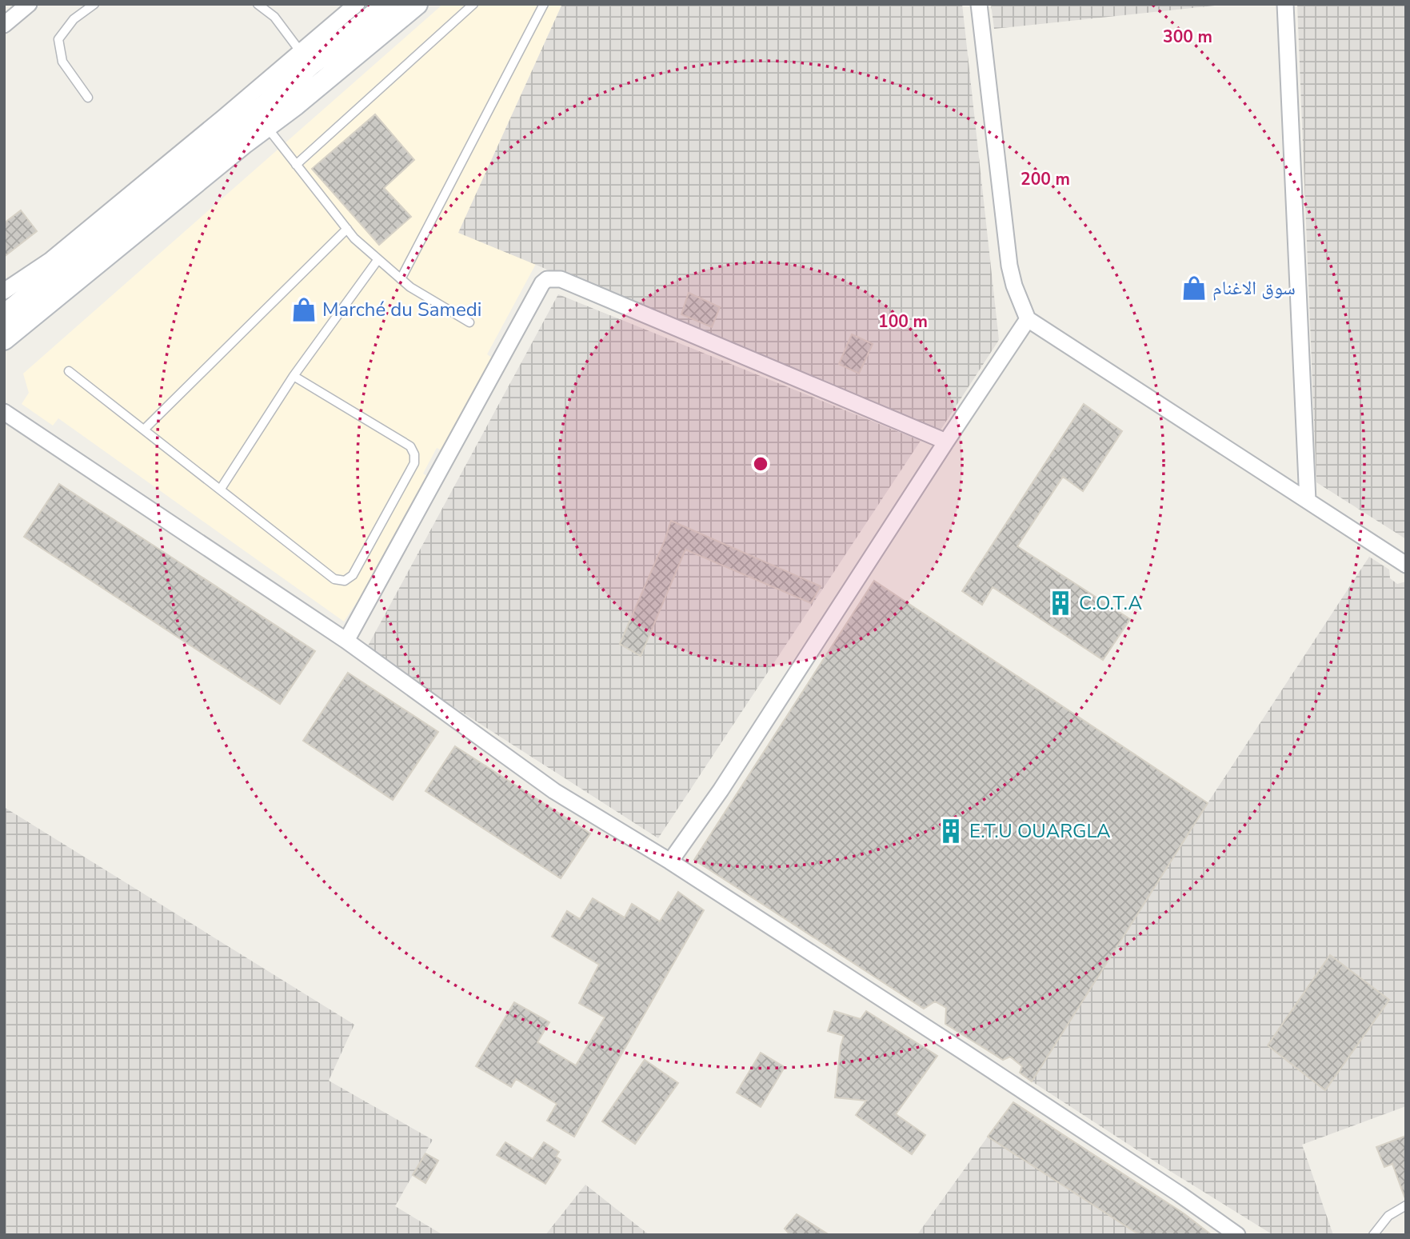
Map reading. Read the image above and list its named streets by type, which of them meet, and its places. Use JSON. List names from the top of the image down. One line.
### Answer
{"places":{"shop":["سوق الاغنام","Marché du Samedi"],"building":["C.O.T.A","E.T.U OUARGLA"]},"rings":["300 m","200 m","100 m"]}
